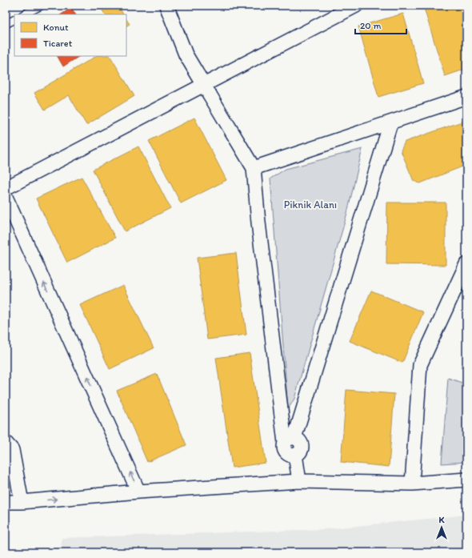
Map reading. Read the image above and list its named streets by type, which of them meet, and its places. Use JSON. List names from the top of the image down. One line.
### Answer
{"parks":["Piknik Alanı"],"legend":["Konut","Ticaret"],"scale_bar":"20 m","north":"top"}
